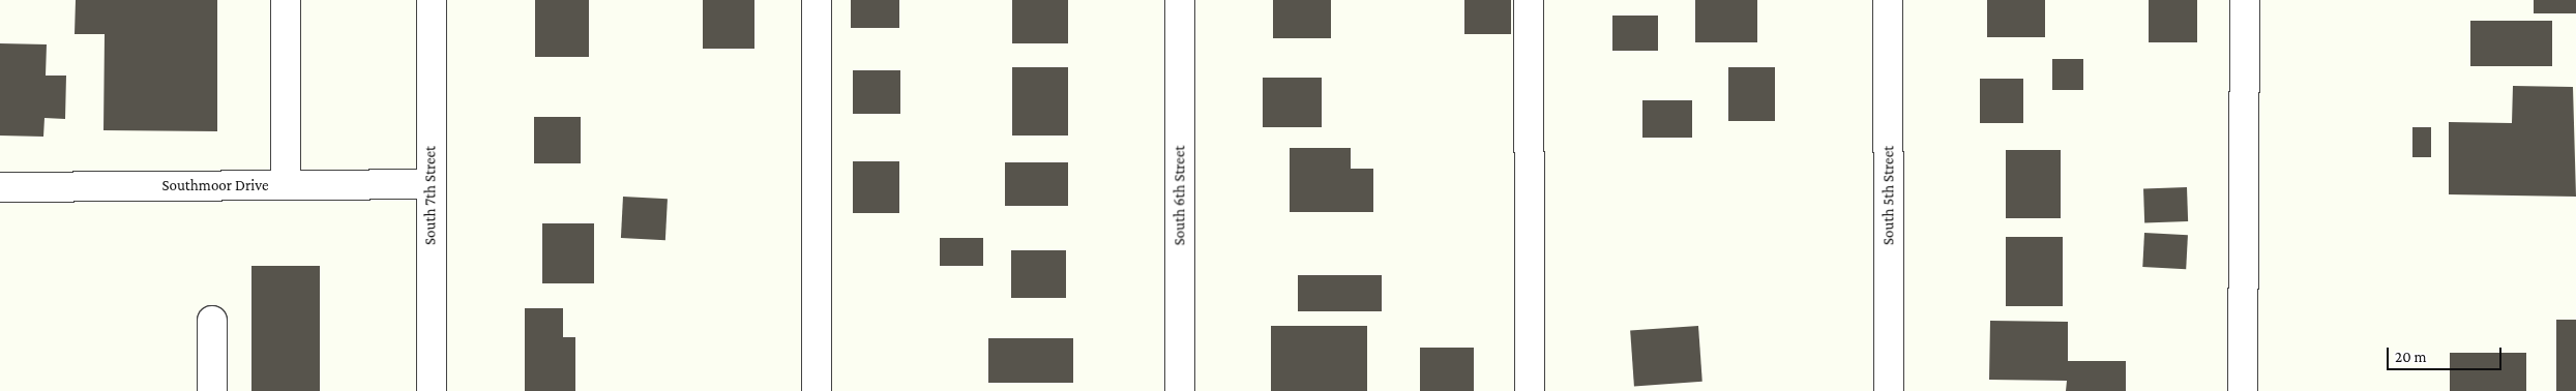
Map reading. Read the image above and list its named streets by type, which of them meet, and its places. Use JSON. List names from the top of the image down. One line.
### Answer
{"streets":{"street":["Southmoor Drive","South 7th Street","South 6th Street","South 5th Street"]},"crossings":[["Southmoor Drive","South 7th Street"]],"scale_bar":"20 m"}
